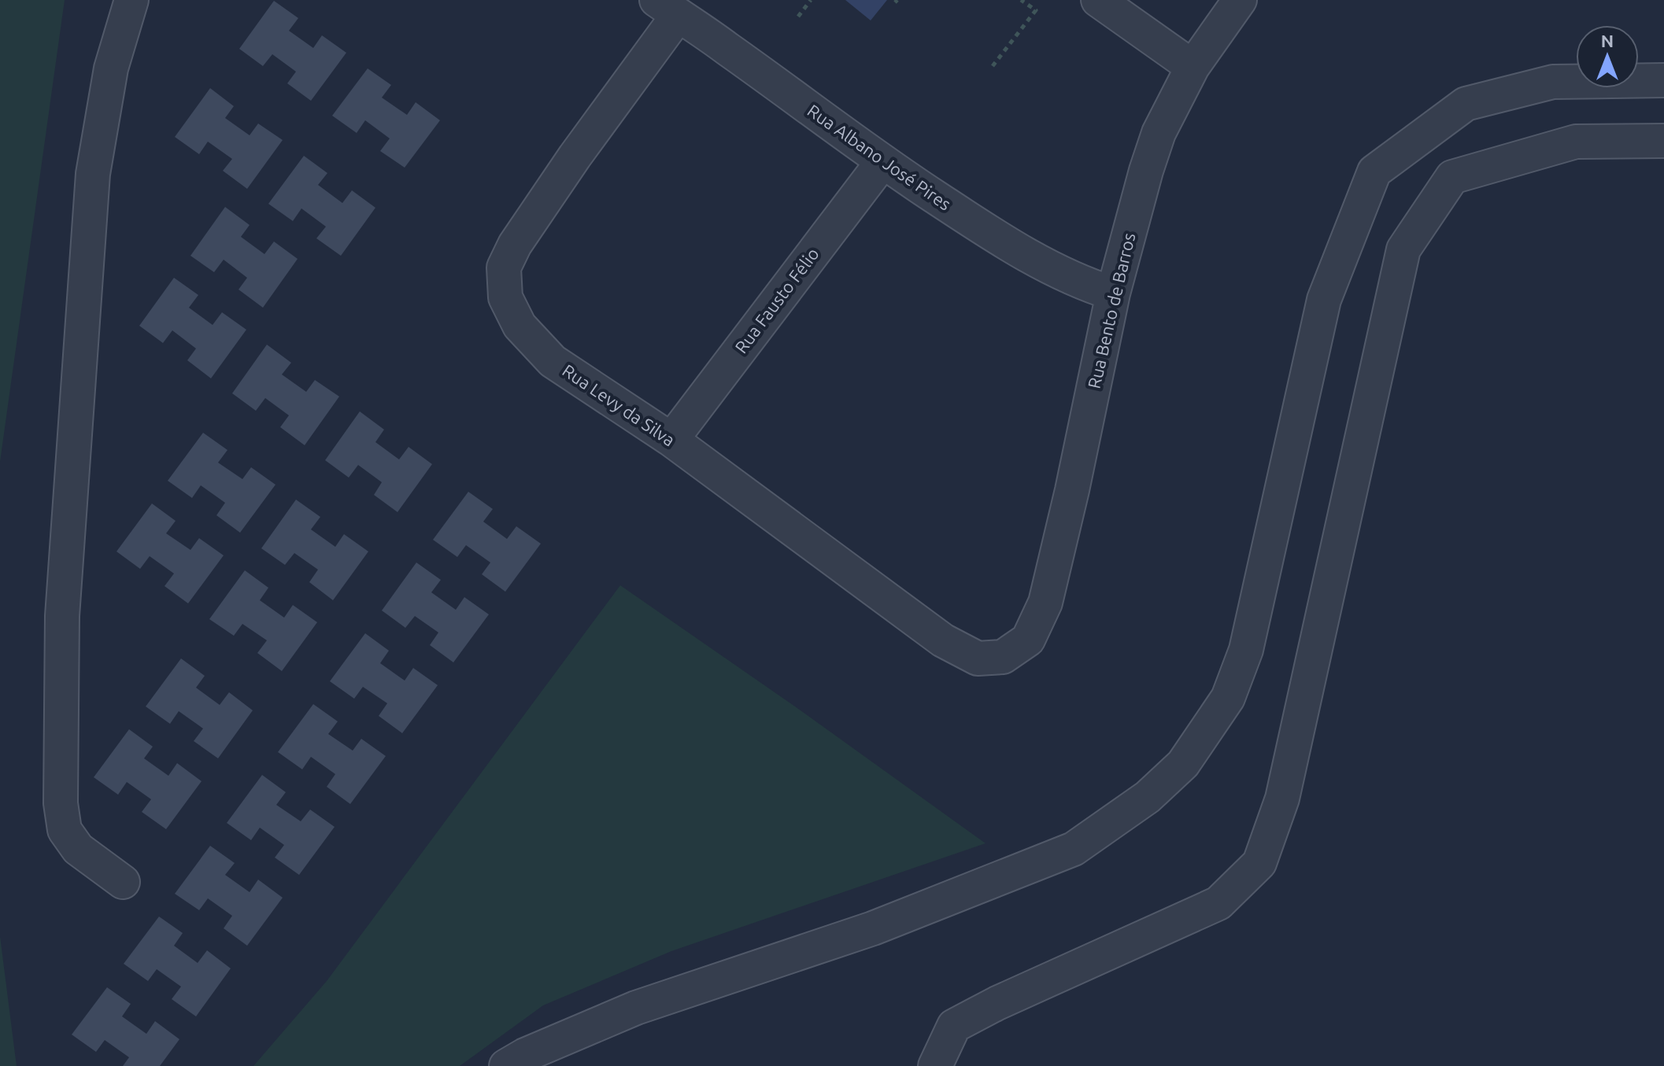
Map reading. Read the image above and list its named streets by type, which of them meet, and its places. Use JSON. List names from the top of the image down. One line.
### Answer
{"streets":{"street":["Rua Albano José Pires","Rua Fausto Félio","Rua Bento de Barros","Rua Levy da Silva"]},"crossings":[["Rua Albano José Pires","Rua Fausto Félio"],["Rua Albano José Pires","Rua Bento de Barros"],["Rua Albano José Pires","Rua Levy da Silva"],["Rua Fausto Félio","Rua Levy da Silva"],["Rua Bento de Barros","Rua Levy da Silva"]],"north":"top"}
